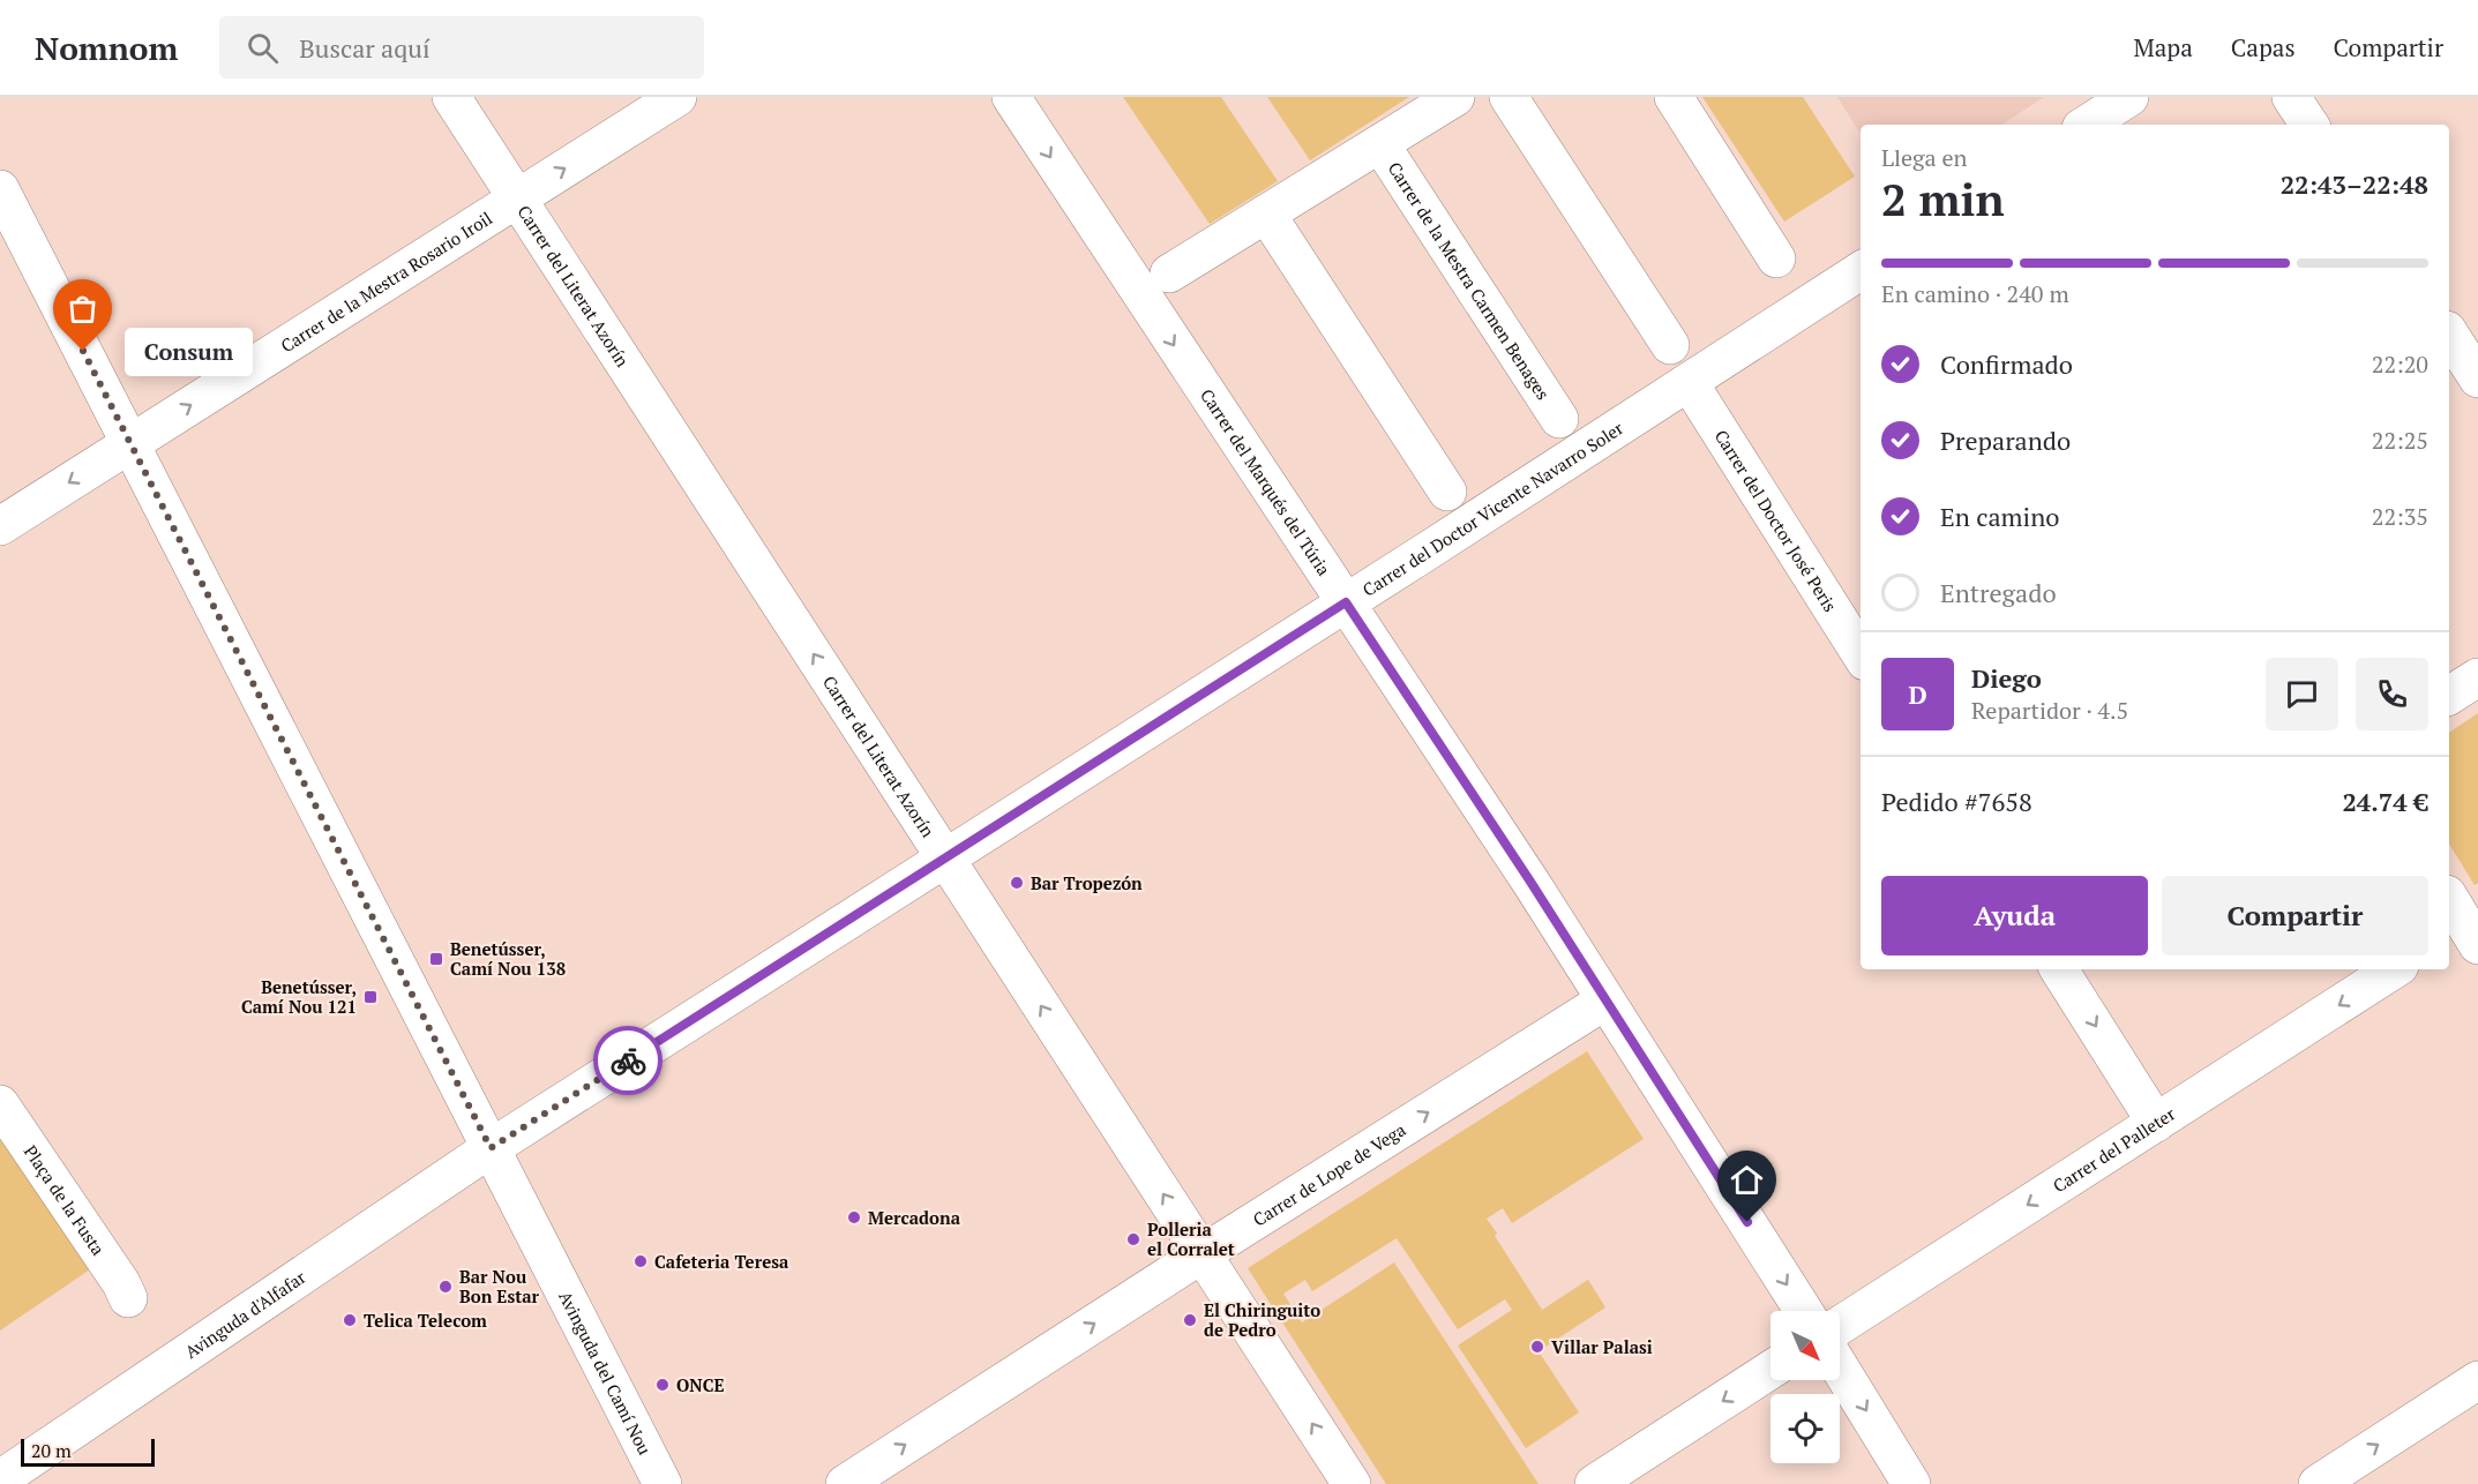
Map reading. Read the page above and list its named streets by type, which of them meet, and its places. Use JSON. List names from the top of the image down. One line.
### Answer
{"streets":{"street":["Carrer de la Mestra Rosario Iroil","Carrer de la Mestra Carmen Benages","Carrer del Literat Azorín","Carrer del Marqués del Túria","Carrer del Doctor Vicente Navarro Soler","Carrer del Doctor José Peris","Carrer del Palleter","Carrer de Lope de Vega","Plaça de la Fusta","Avinguda d'Alfafar","Avinguda del Camí Nou"]},"crossings":[["Carrer de la Mestra Rosario Iroil","Carrer del Literat Azorín"],["Carrer de la Mestra Rosario Iroil","Avinguda del Camí Nou"],["Carrer del Literat Azorín","Carrer del Doctor Vicente Navarro Soler"],["Carrer del Literat Azorín","Carrer de Lope de Vega"],["Carrer del Marqués del Túria","Carrer del Doctor Vicente Navarro Soler"],["Carrer del Marqués del Túria","Carrer de Lope de Vega"],["Carrer del Doctor Vicente Navarro Soler","Carrer del Doctor José Peris"],["Carrer del Doctor Vicente Navarro Soler","Avinguda d'Alfafar"],["Carrer del Doctor Vicente Navarro Soler","Avinguda del Camí Nou"],["Avinguda d'Alfafar","Avinguda del Camí Nou"]],"one_way":["Carrer del Literat Azorín","Carrer del Palleter","Carrer de Lope de Vega"],"places":{"other":["Consum","Bar Tropezón","Mercadona","Polleria el Corralet","Cafeteria Teresa","Bar Nou Bon Estar","Telica Telecom","El Chiringuito de Pedro","Villar Palasi","ONCE"],"transit":["Benetússer, Camí Nou 138","Benetússer, Camí Nou 121"]},"scale_bar":"20 m","north":"bottom right","page":{"header":"Nomnom","search":"Buscar aquí","nav":["Mapa","Capas","Compartir"],"heading":["2 min","Llega en","22:43–22:48"],"panel":["Diego","Repartidor · 4.5","Pedido #7658","24.74 €"],"bar":"En camino · 240 m","list":[["Confirmado","22:20"],["Preparando","22:25"],["En camino","22:35"],"Entregado"],"bubble":"Consum","round":"D","buttons":["Ayuda","Compartir"],"scale":"20 m"}}
